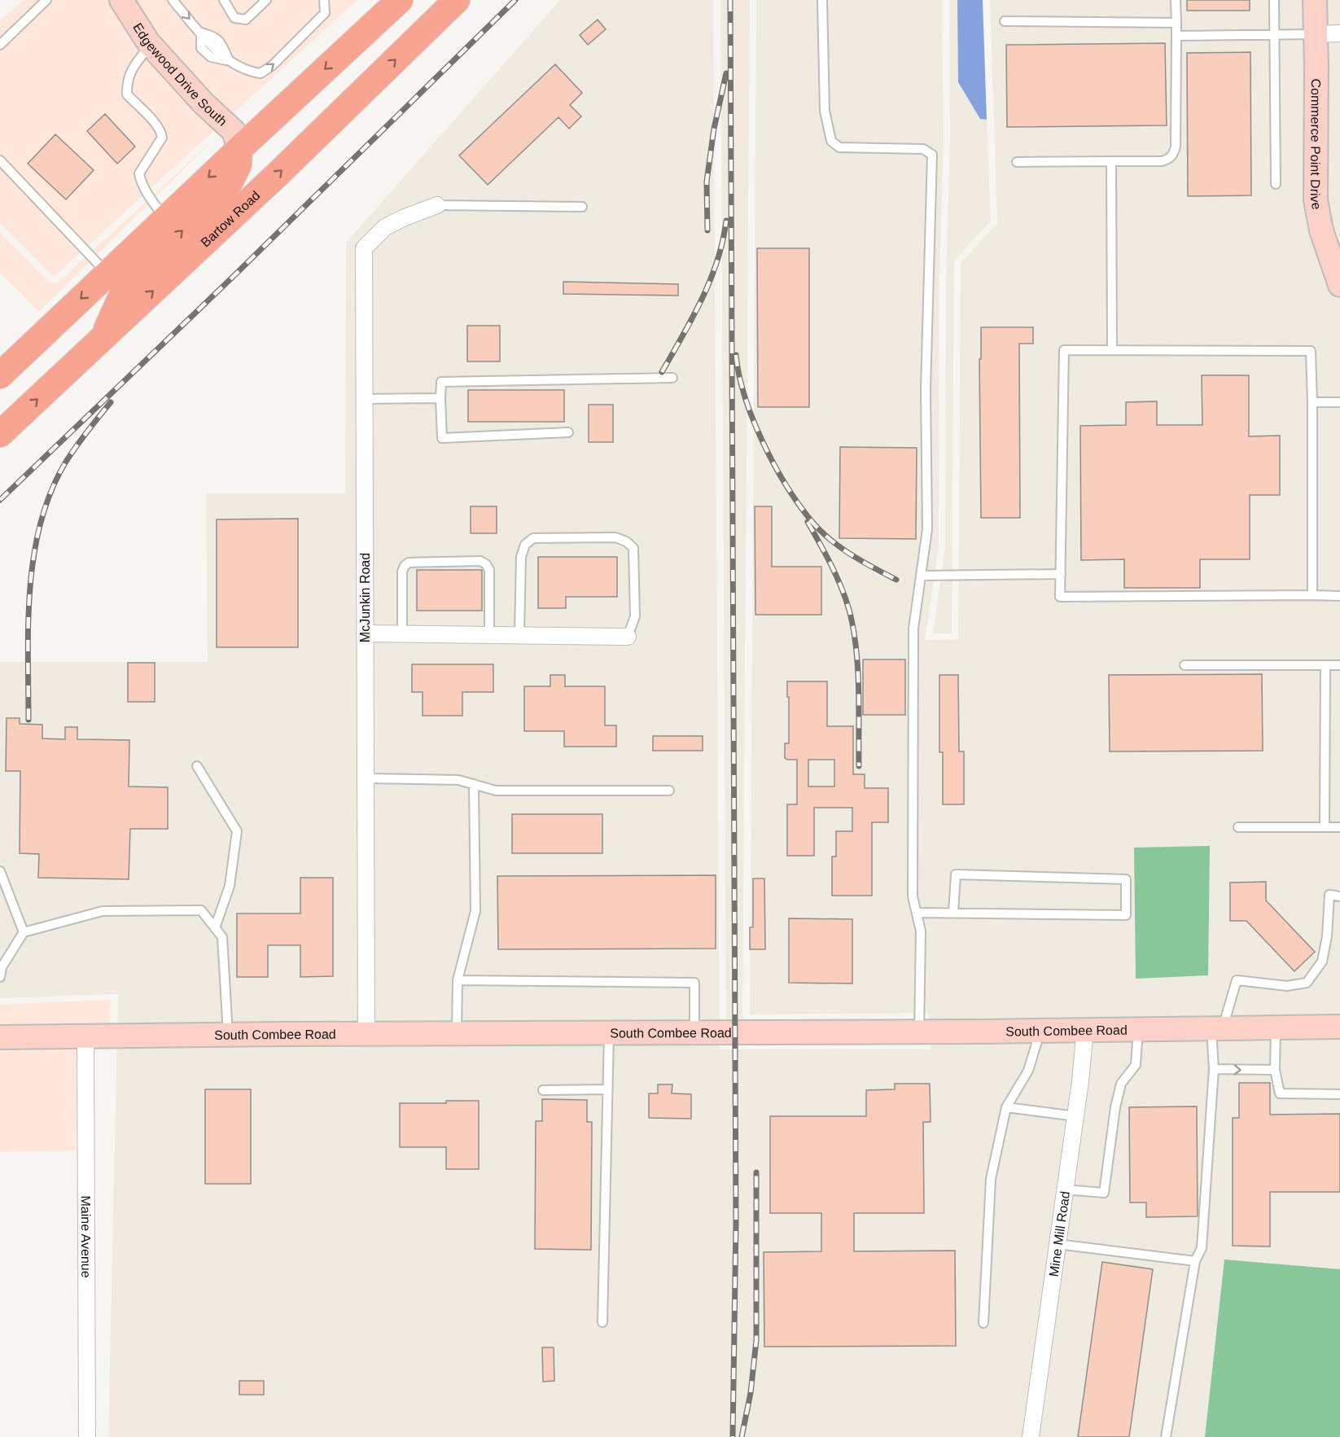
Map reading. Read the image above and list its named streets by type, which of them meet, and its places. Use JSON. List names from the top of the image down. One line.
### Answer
{"streets":{"main road":["Edgewood Drive South","Commerce Point Drive","Bartow Road","South Combee Road"],"street":["McJunkin Road","Mine Mill Road","Maine Avenue"]},"crossings":[["McJunkin Road","South Combee Road"],["South Combee Road","Mine Mill Road"],["South Combee Road","Maine Avenue"]]}
